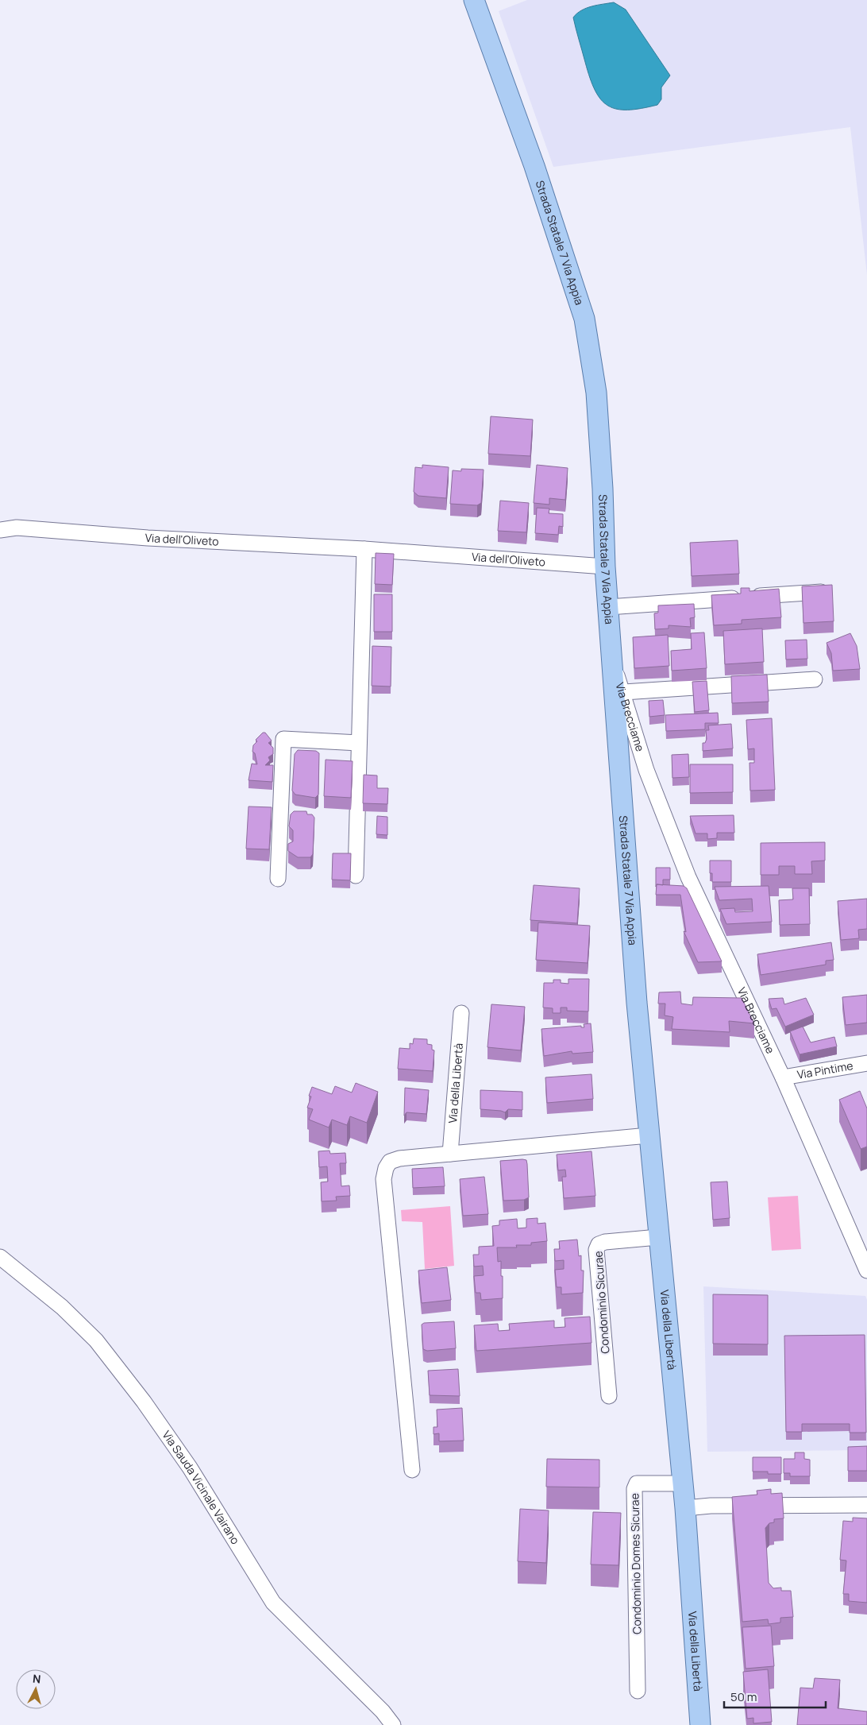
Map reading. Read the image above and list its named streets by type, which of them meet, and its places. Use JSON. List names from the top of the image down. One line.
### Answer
{"streets":{"main road":["Strada Statale 7 Via Appia","Via della Libertà"],"street":["Via dell'Oliveto","Via Brecciame","Via Pintime","Condominio Sicurae","Via Sauda Vicinale Vairano","Condominio Domes Sicurae"]},"crossings":[["Strada Statale 7 Via Appia","Via dell'Oliveto"],["Strada Statale 7 Via Appia","Via Brecciame"],["Strada Statale 7 Via Appia","Via della Libertà"],["Via Brecciame","Via Pintime"],["Via della Libertà","Condominio Sicurae"],["Via della Libertà","Condominio Domes Sicurae"]],"scale_bar":"50 m","north":"top"}
